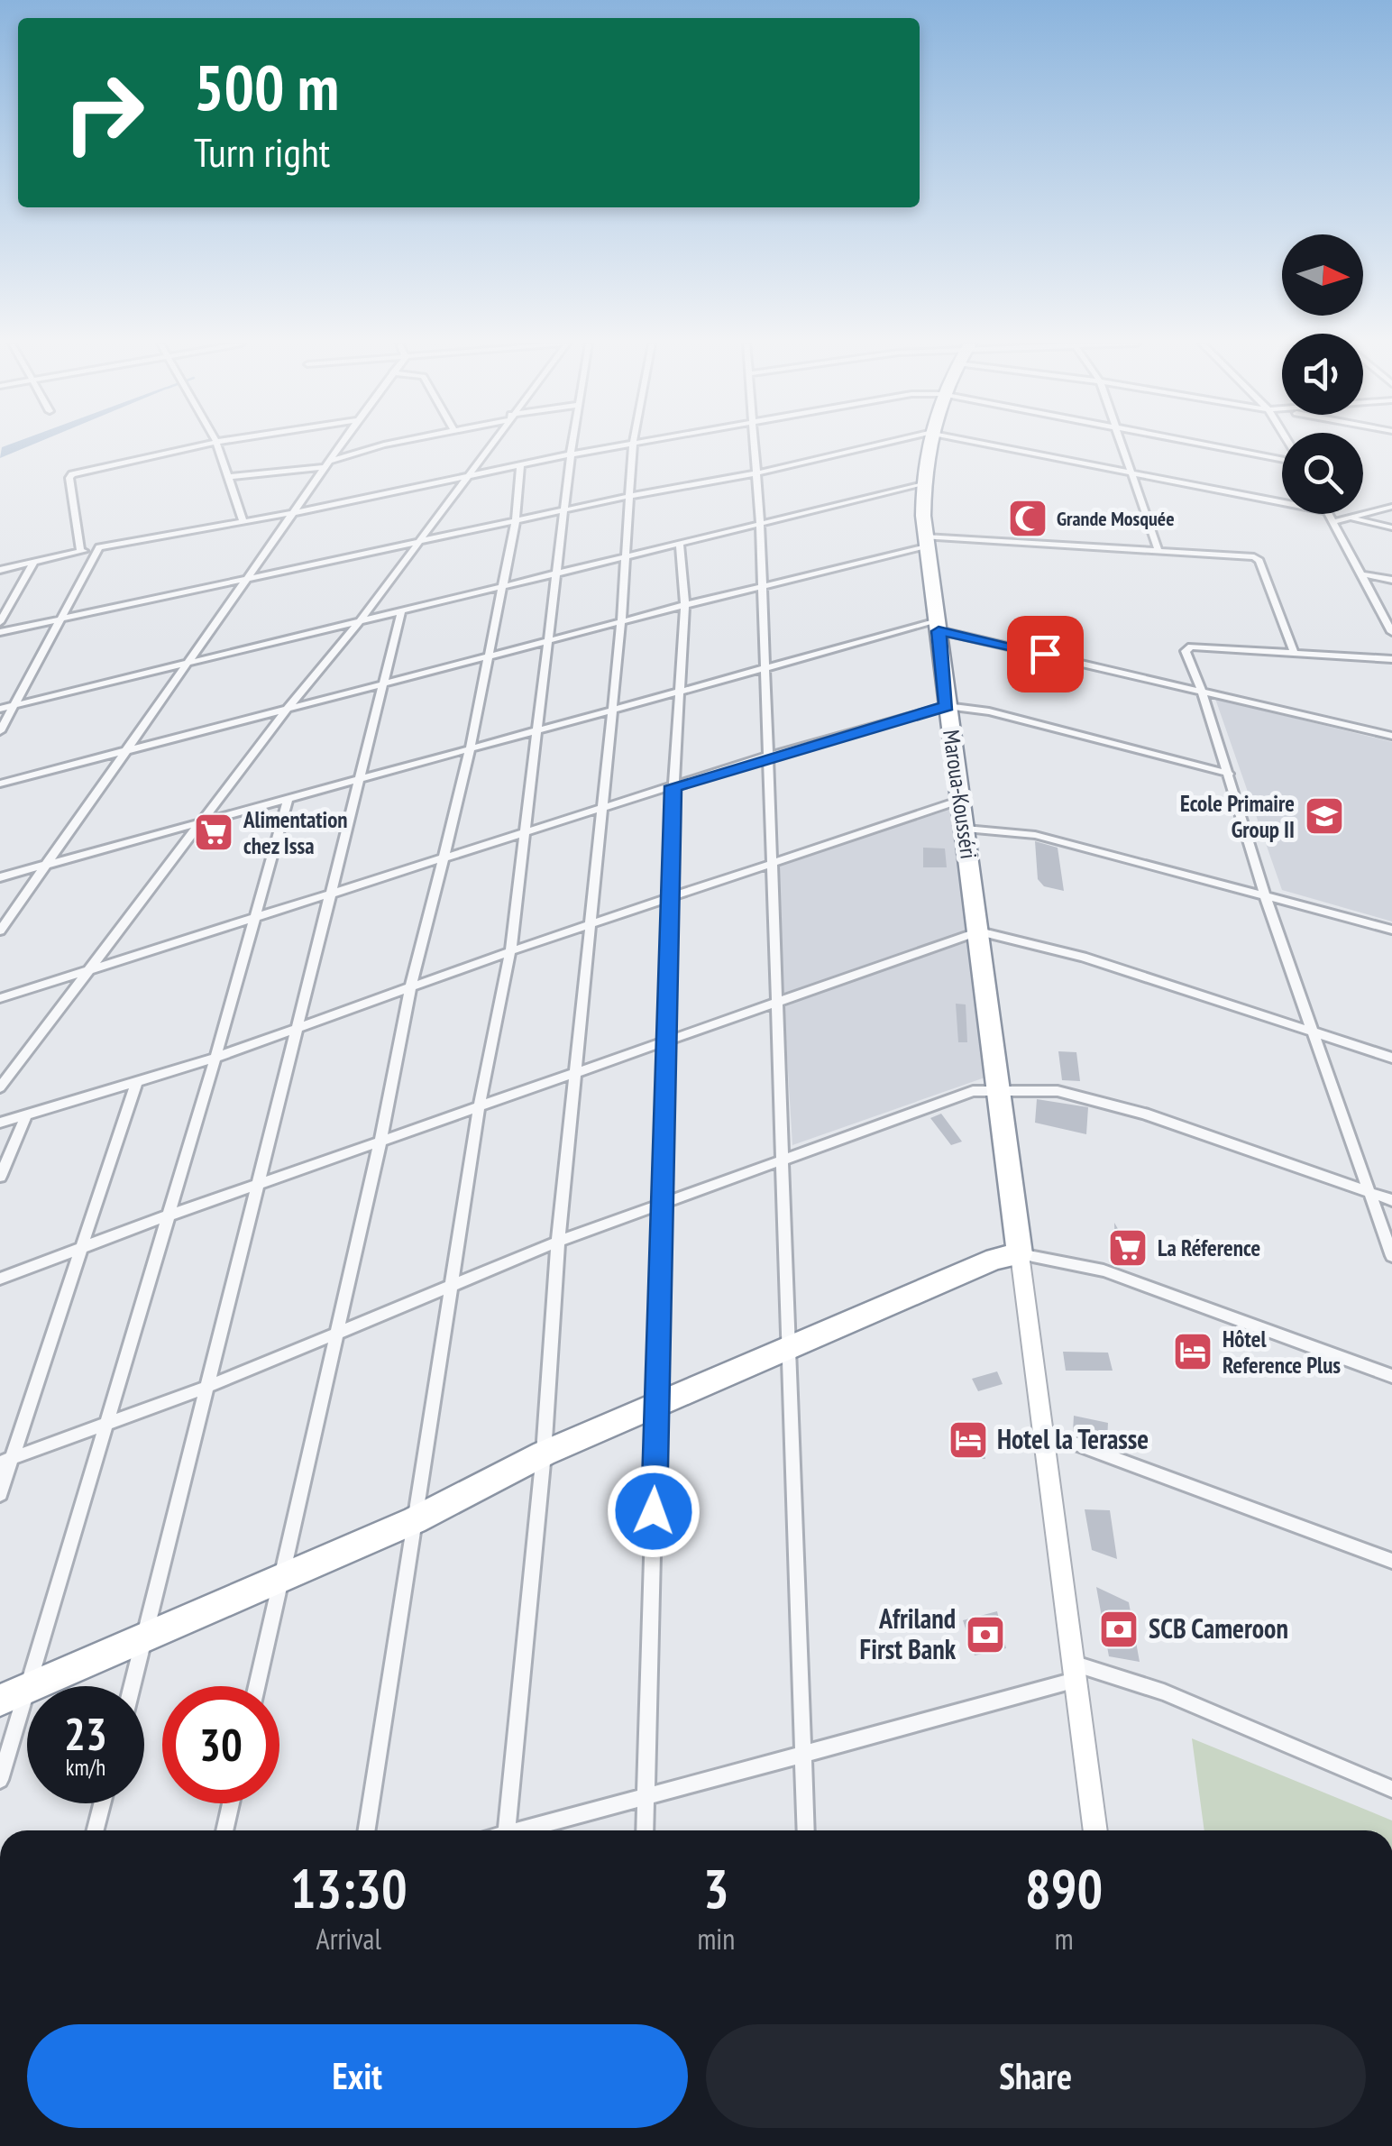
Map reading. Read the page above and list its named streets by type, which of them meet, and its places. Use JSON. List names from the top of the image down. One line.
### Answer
{"streets":{"highway":["Maroua-Kousséri"]},"places":{"mosque":["Grande Mosquée"],"school or university":["Ecole Primaire Group II"],"supermarket":["Alimentation chez Issa","La Réference"],"hotel":["Hôtel Reference Plus","Hotel la Terasse"],"bank":["SCB Cameroon","Afriland First Bank"]},"north":"right","page":{"turn":["500 m","Turn right"],"speed":"23 km/h","limit":"30","eta":["13:30","Arrival","3","min","890","m"],"buttons":["Exit","Share"]}}
